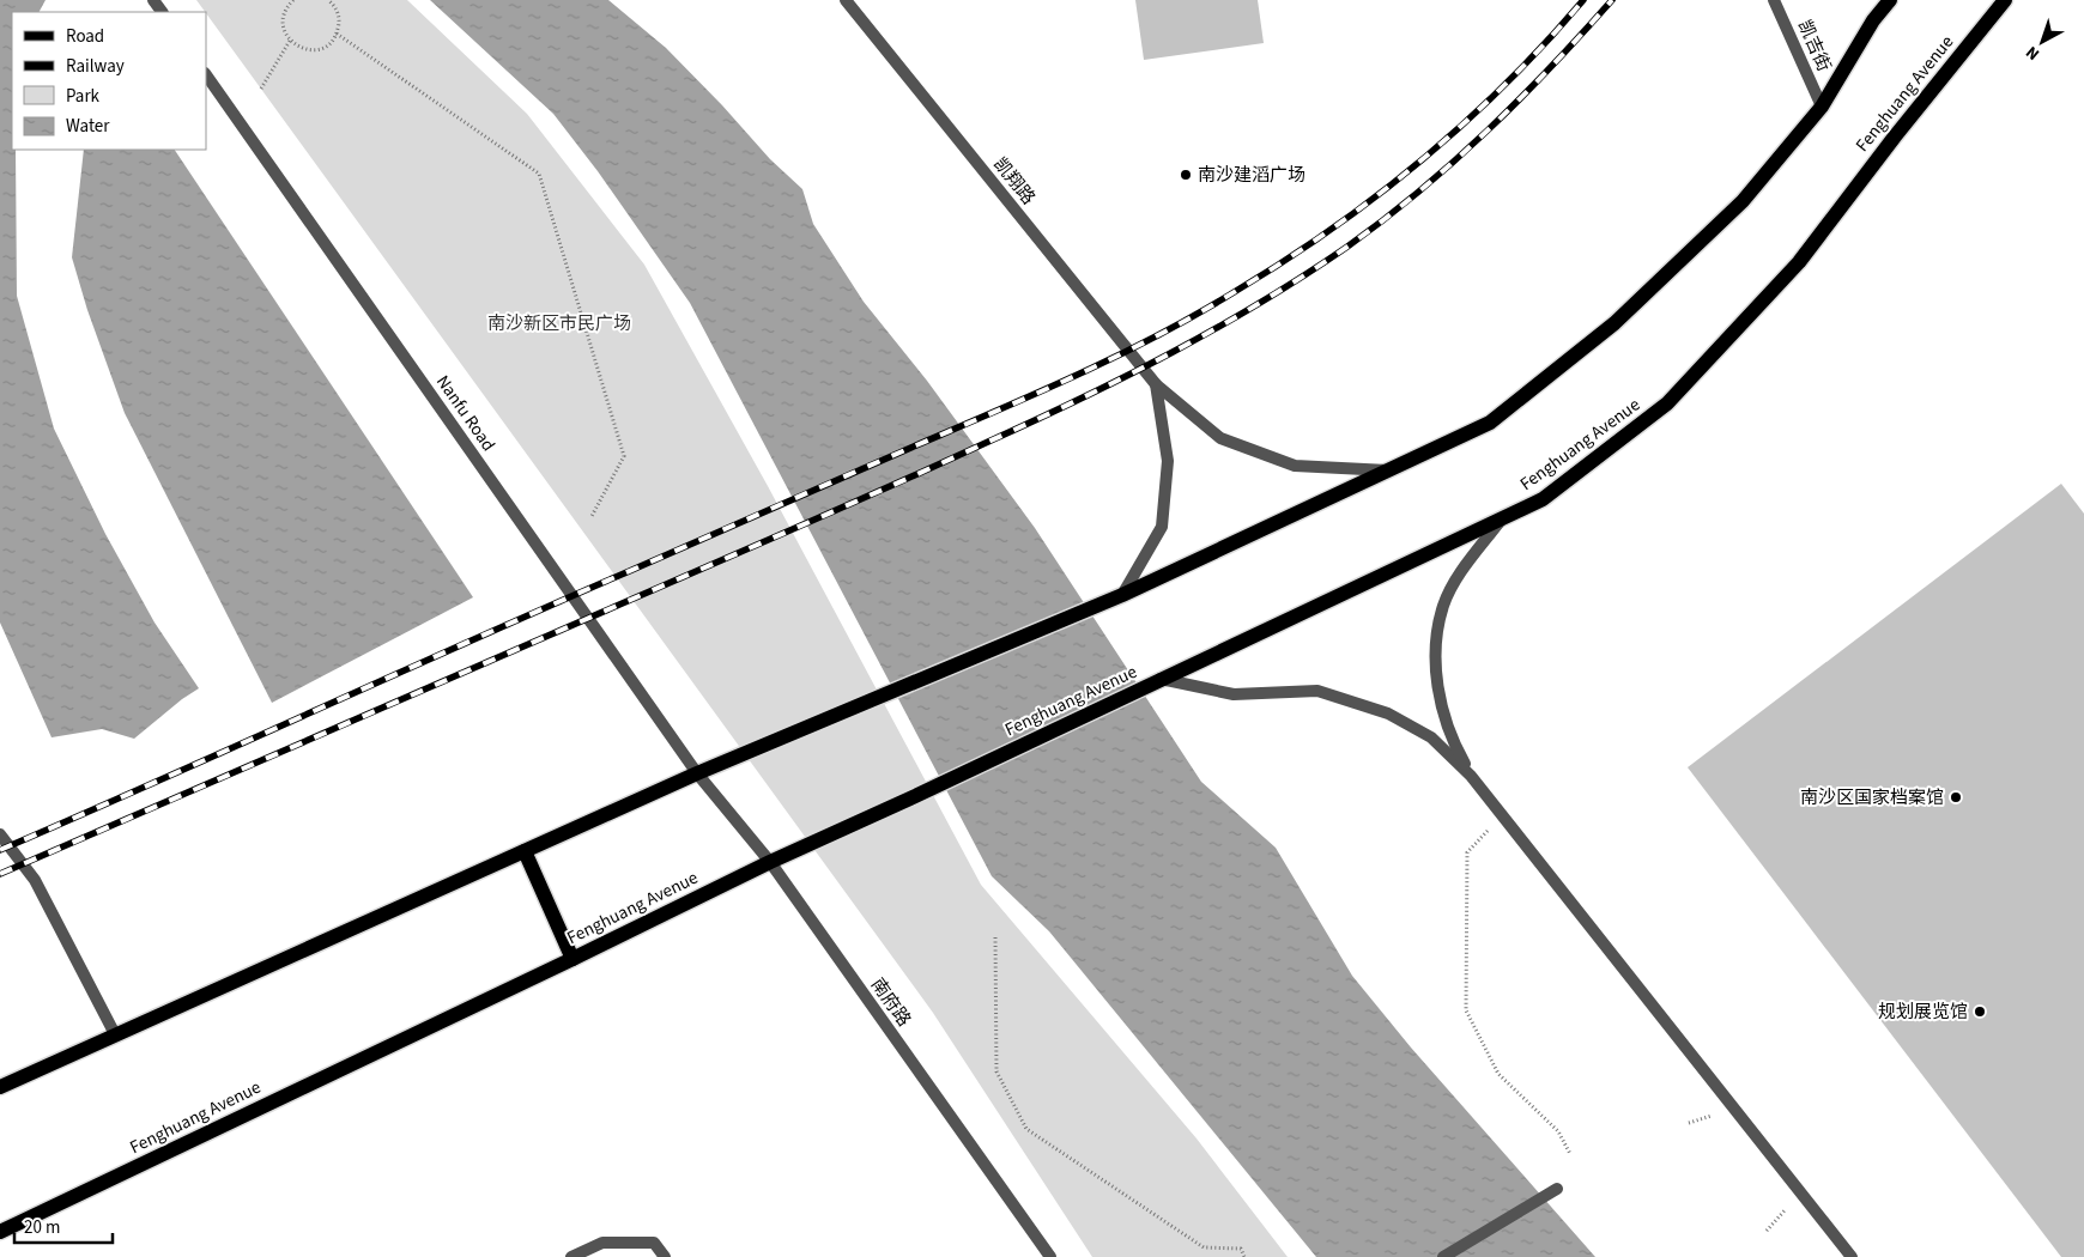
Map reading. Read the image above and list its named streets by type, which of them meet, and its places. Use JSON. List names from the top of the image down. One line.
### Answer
{"streets":{"main road":["Fenghuang Avenue"],"street":["凯吉街","凯翔路","Nanfu Road","南府路"]},"crossings":[["Fenghuang Avenue","南府路"],["Nanfu Road","南府路"]],"parks":["南沙新区市民广场"],"places":["南沙建滔广场","南沙区国家档案馆","规划展览馆"],"legend":["Road","Railway","Park","Water"],"scale_bar":"20 m","north":"bottom left"}
